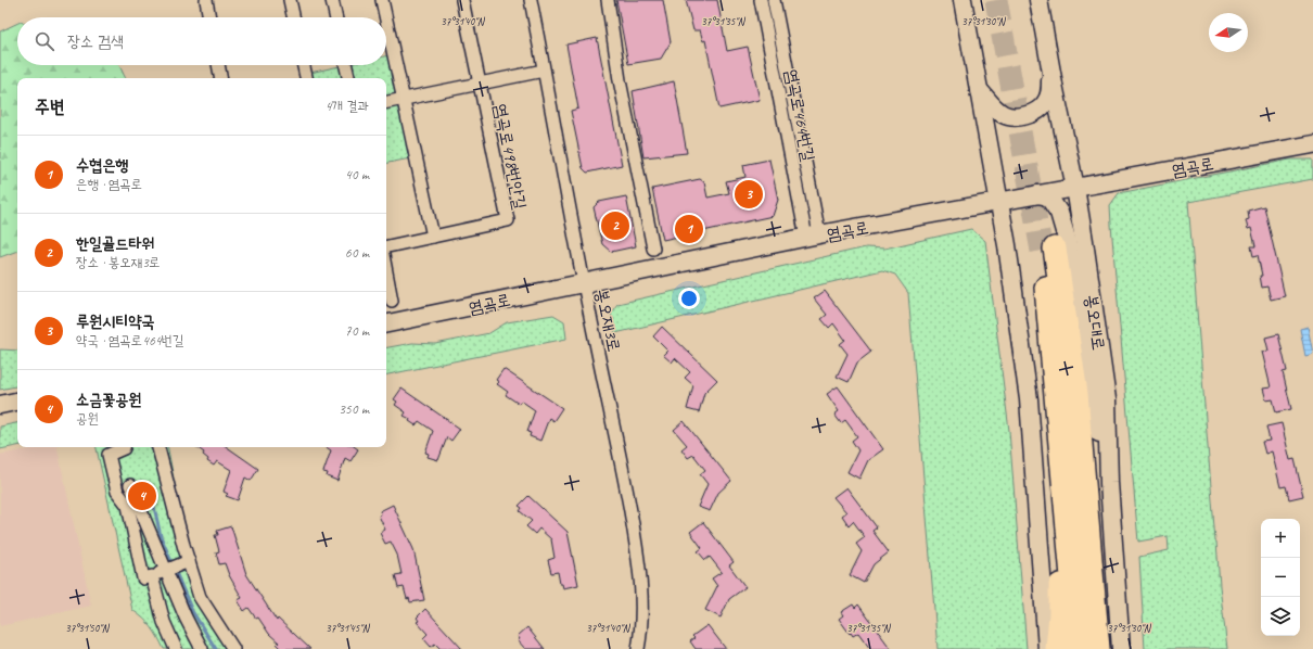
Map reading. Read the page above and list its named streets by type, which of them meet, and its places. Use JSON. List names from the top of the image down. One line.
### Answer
{"streets":{"highway":["봉오대로"],"main road":["염곡로"],"street":["염곡로464번길","염곡로498번안길","봉오재3로"]},"crossings":[["염곡로464번길","염곡로"],["염곡로","봉오재3로"],["염곡로","봉오대로"]],"north":"left","page":{"search":"장소 검색","heading":["주변","4개 결과"],"list":[{"mark":"1","name":"수협은행","note":"은행 · 염곡로","value":"40 m"},{"mark":"2","name":"한일골드타워","note":"장소 · 봉오재3로","value":"60 m"},{"mark":"3","name":"루원시티약국","note":"약국 · 염곡로464번길","value":"70 m"},{"mark":"4","name":"소금꽃공원","note":"공원","value":"350 m"}],"pins":["3","2","1","4"],"map_buttons":["+","−"]},"coordinates":["37°31'40\"N","37°31'35\"N","37°31'30\"N","37°31'50\"N","37°31'45\"N"]}
